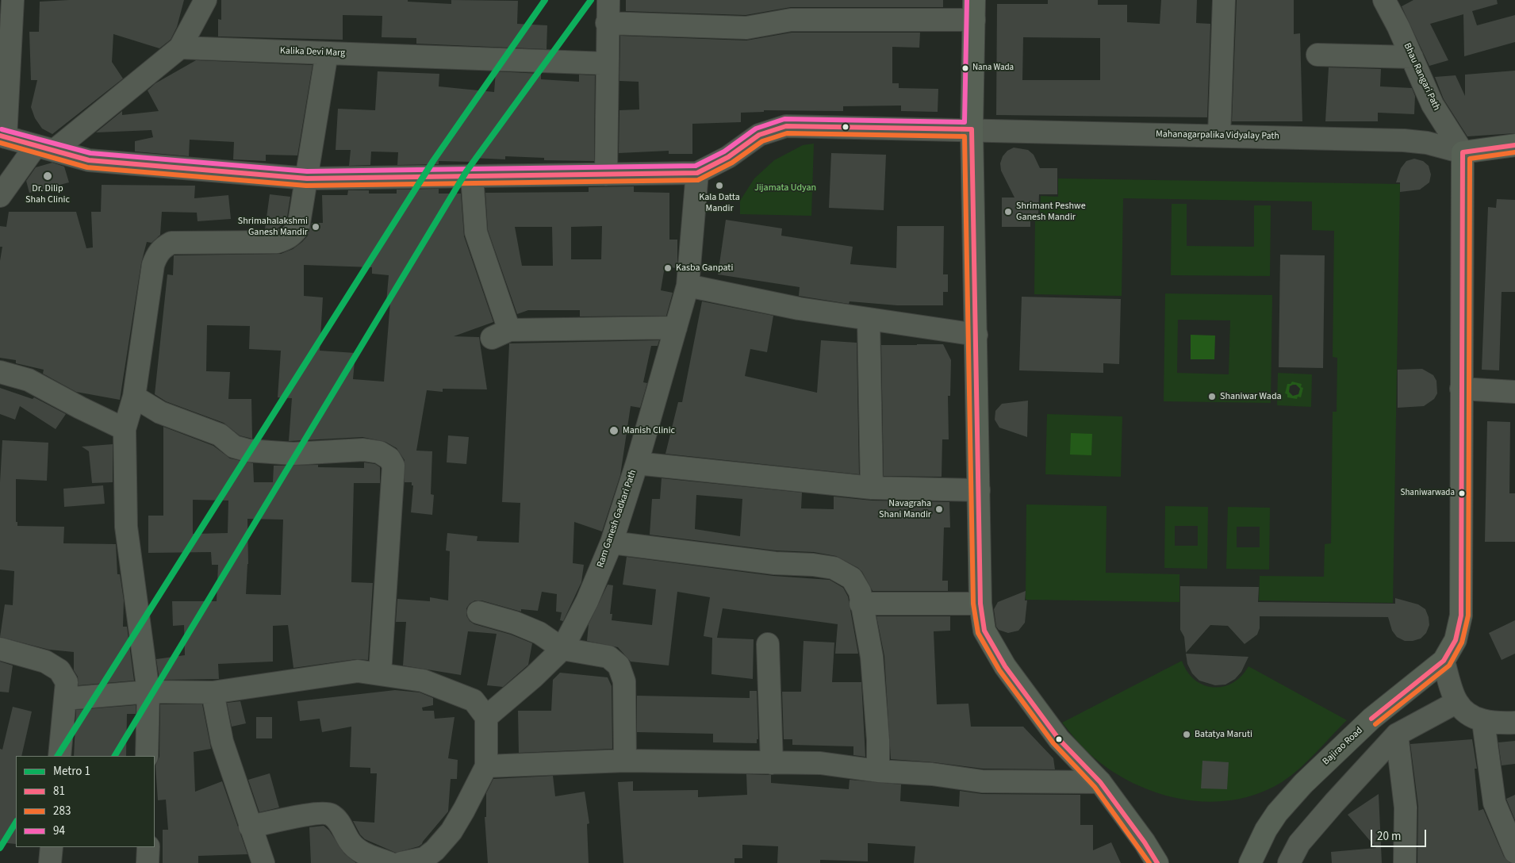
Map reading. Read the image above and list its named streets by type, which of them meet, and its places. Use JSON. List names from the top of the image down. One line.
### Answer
{"streets":{"highway":["Bajirao Road"],"street":["Kalika Devi Marg","Bhau Rangari Path","Mahanagarpalika Vidyalay Path","Ram Ganesh Gadkari Path"]},"crossings":[["Bhau Rangari Path","Mahanagarpalika Vidyalay Path"],["Bhau Rangari Path","Bajirao Road"],["Mahanagarpalika Vidyalay Path","Ram Ganesh Gadkari Path"],["Mahanagarpalika Vidyalay Path","Bajirao Road"]],"parks":["Jijamata Udyan"],"places":["Nana Wada","Dr. Dilip Shah Clinic","Kala Datta Mandir","Shrimant Peshwe Ganesh Mandir","Shrimahalakshmi Ganesh Mandir","Kasba Ganpati","Shaniwar Wada","Manish Clinic","Shaniwarwada","Navagraha Shani Mandir","Batatya Maruti"],"lines":["metro line 1","transit line 94","transit line 81","transit line 283"],"legend":["Metro 1","81","283","94"],"scale_bar":"20 m"}
